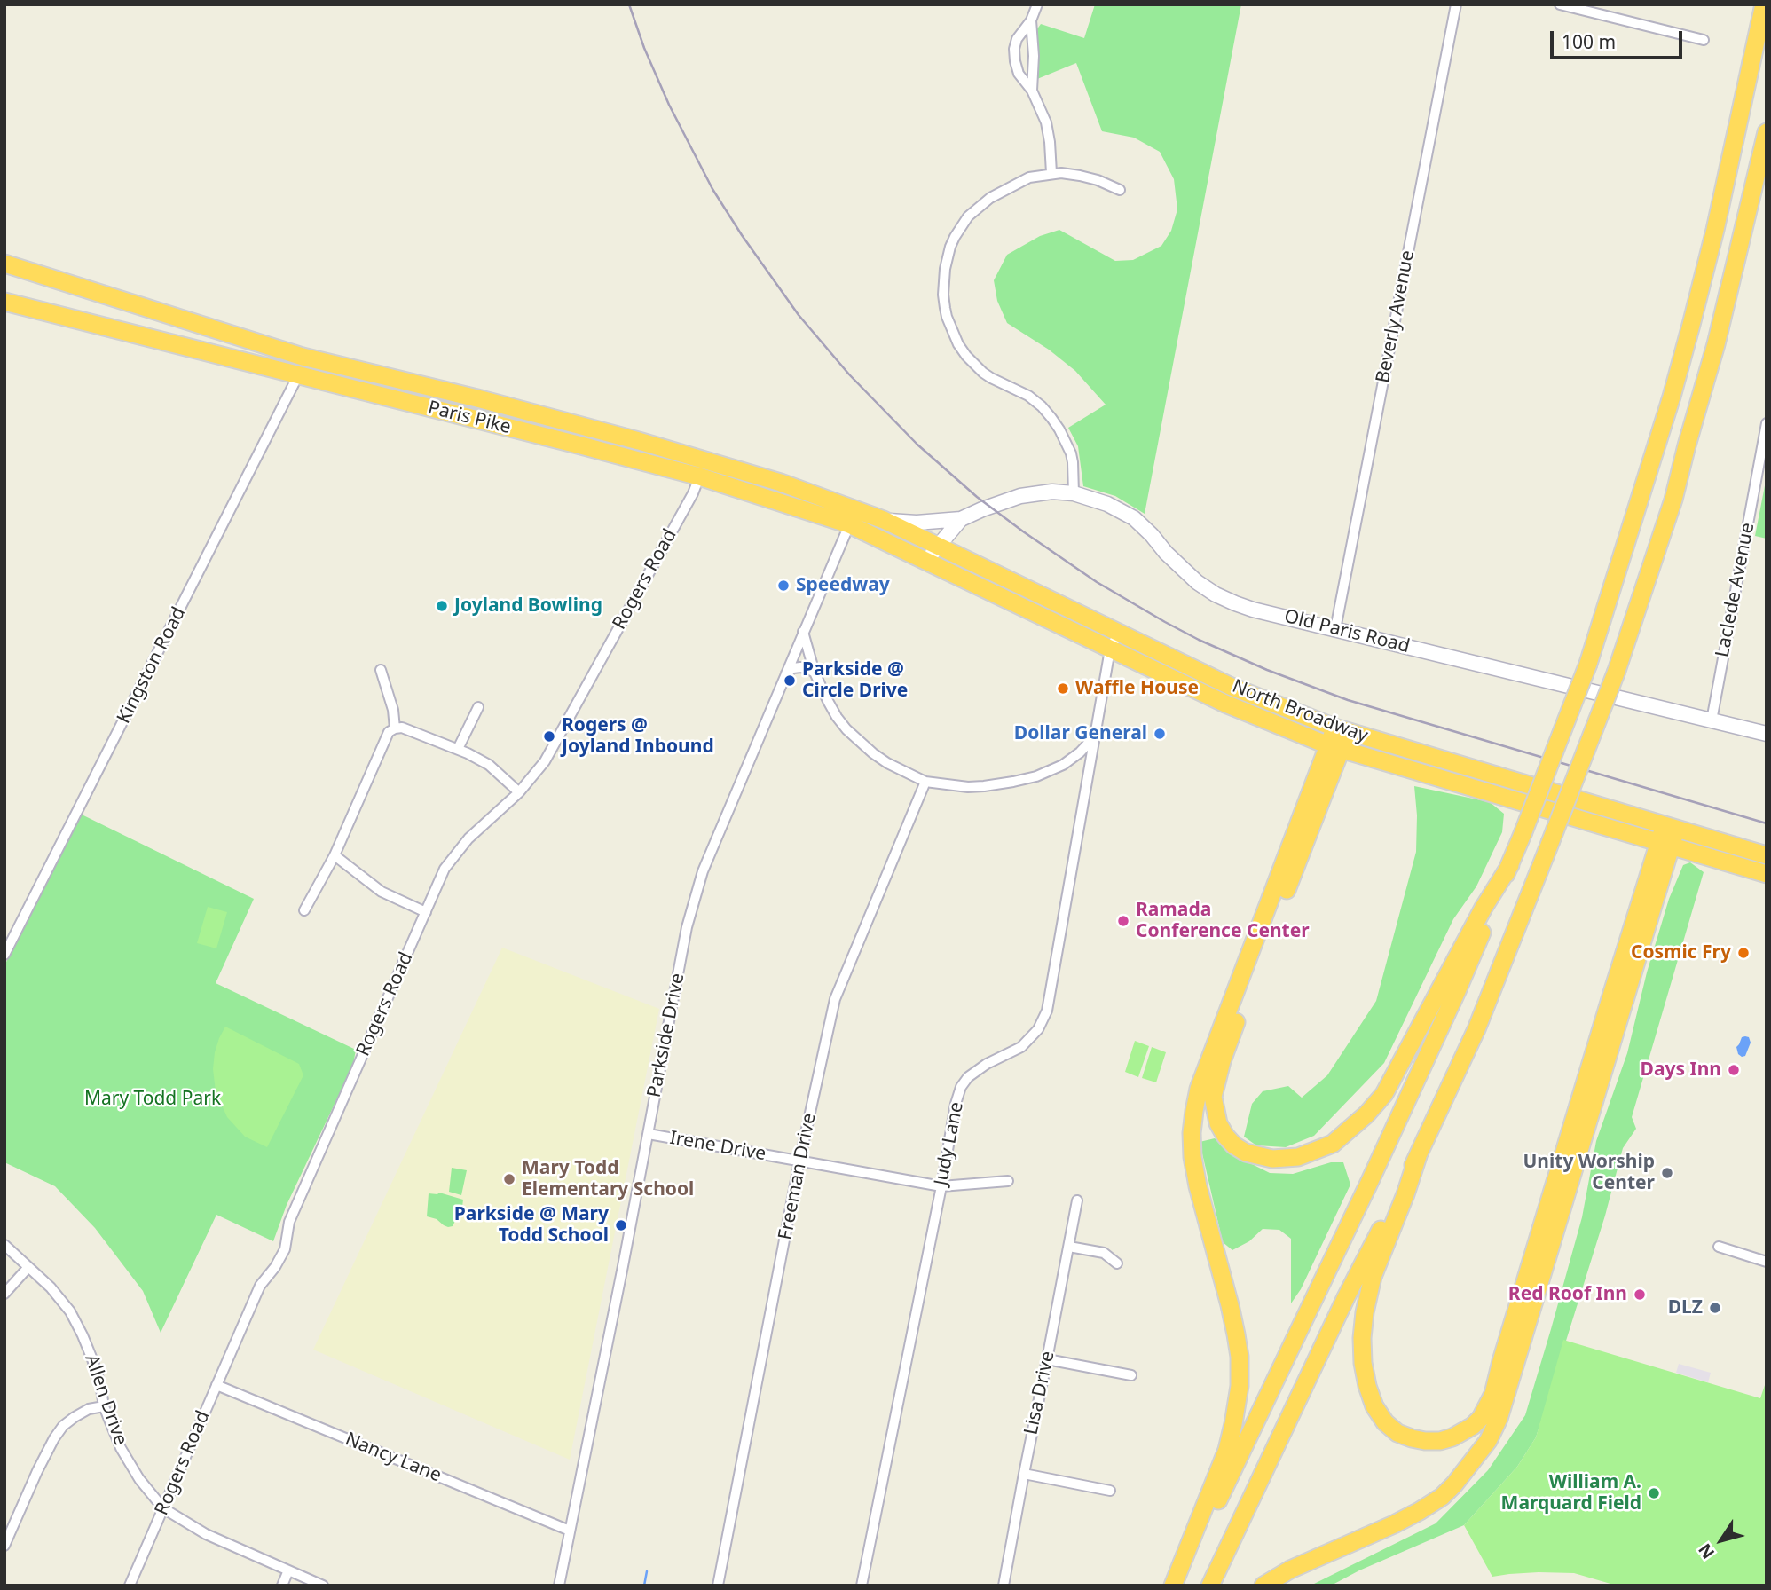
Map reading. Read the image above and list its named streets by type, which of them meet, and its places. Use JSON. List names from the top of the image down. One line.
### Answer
{"streets":{"highway":["Paris Pike","North Broadway"],"street":["Beverly Avenue","Rogers Road","Laclede Avenue","Old Paris Road","Kingston Road","Parkside Drive","Judy Lane","Irene Drive","Freeman Drive","Lisa Drive","Allen Drive","Nancy Lane"]},"crossings":[["Beverly Avenue","Old Paris Road"],["Paris Pike","Rogers Road"],["Paris Pike","Kingston Road"],["Paris Pike","North Broadway"],["Paris Pike","Parkside Drive"],["Rogers Road","Allen Drive"],["Rogers Road","Nancy Lane"],["Laclede Avenue","Old Paris Road"],["Old Paris Road","North Broadway"],["North Broadway","Parkside Drive"],["North Broadway","Judy Lane"],["Parkside Drive","Irene Drive"],["Parkside Drive","Nancy Lane"],["Judy Lane","Irene Drive"],["Irene Drive","Freeman Drive"]],"parks":["Mary Todd Park"],"places":["Speedway","Joyland Bowling","Parkside @ Circle Drive","Waffle House","Dollar General","Rogers @ Joyland Inbound","Ramada Conference Center","Cosmic Fry","Days Inn","Unity Worship Center","Mary Todd Elementary School","Parkside @ Mary Todd School","Red Roof Inn","DLZ","William A. Marquard Field"],"scale_bar":"100 m","north":"bottom left"}
